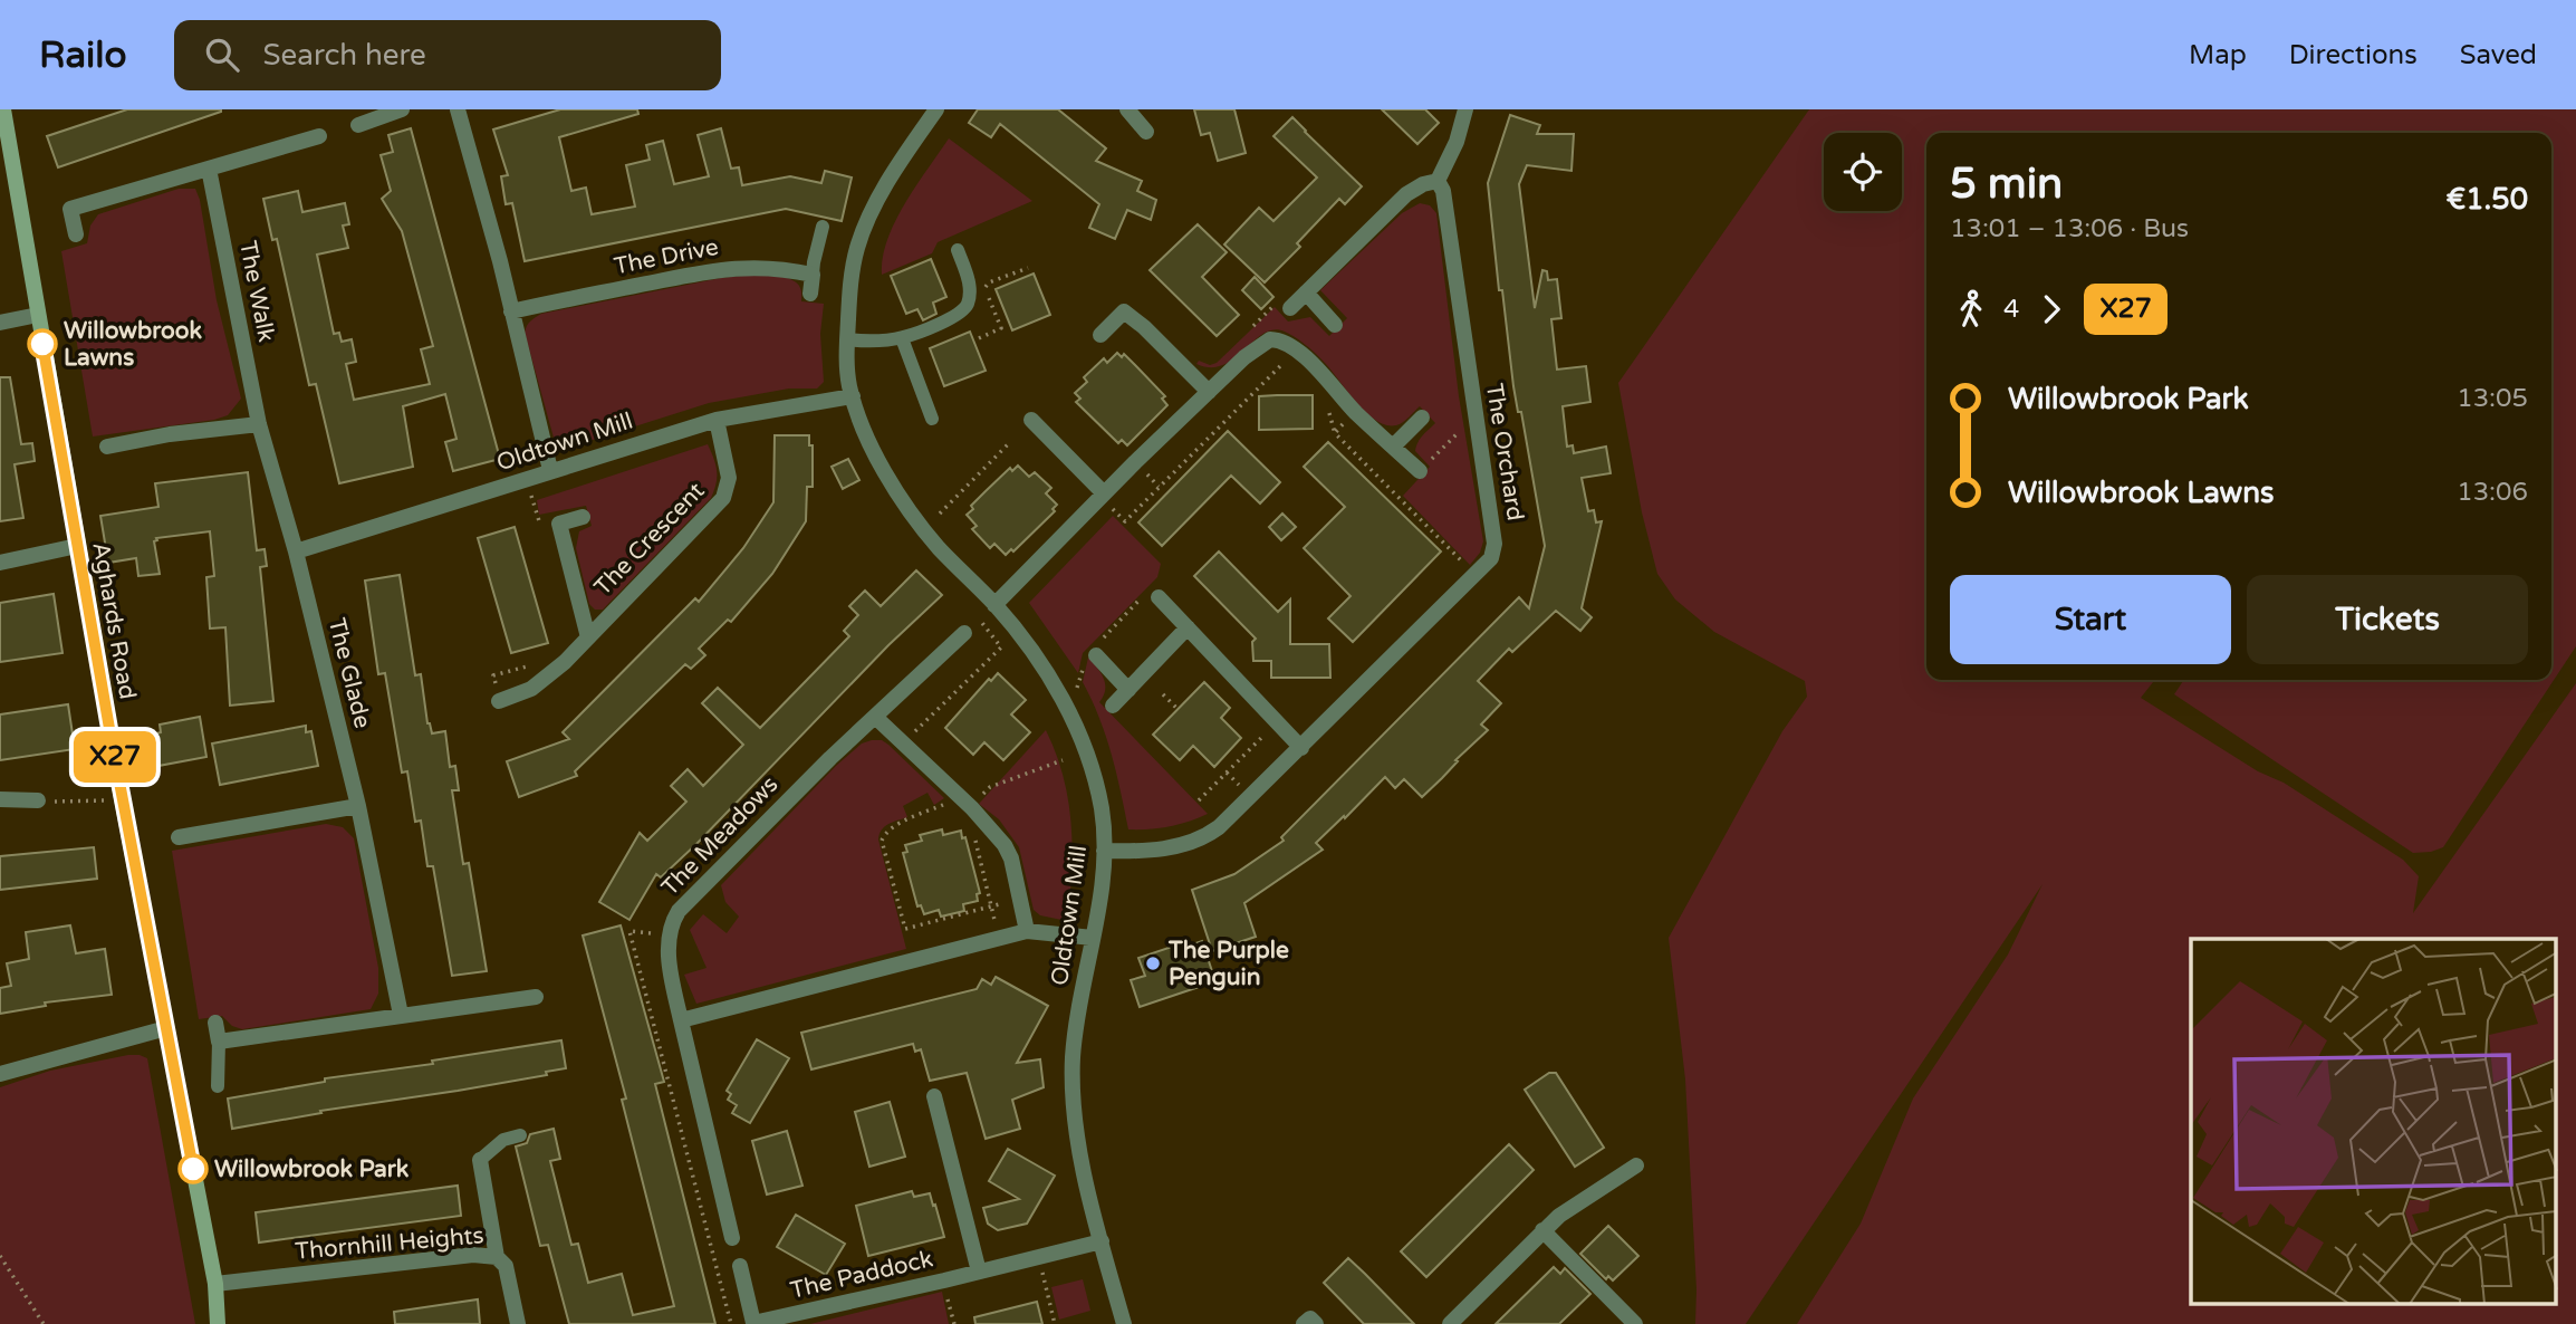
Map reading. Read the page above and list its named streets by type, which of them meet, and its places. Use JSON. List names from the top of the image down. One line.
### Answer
{"streets":{"street":["The Drive","The Walk","Oldtown Mill","The Orchard","The Crescent","Aghards Road","The Glade","The Meadows","Thornhill Heights","The Paddock"]},"crossings":[["The Walk","Oldtown Mill"],["The Walk","The Glade"],["Oldtown Mill","The Orchard"],["Oldtown Mill","The Crescent"],["Oldtown Mill","The Glade"],["Oldtown Mill","The Paddock"],["Aghards Road","Thornhill Heights"]],"places":["Willowbrook Lawns","The Purple Penguin","Willowbrook Park"],"lines":["bus line X27"],"page":{"header":"Railo","search":"Search here","nav":["Map","Directions","Saved"],"on_map":"X27","heading":["5 min","13:01 – 13:06 · Bus","€1.50"],"legs":["4","X27"],"list":[{"name":"Willowbrook Park","value":"13:05"},{"name":"Willowbrook Lawns","value":"13:06"}],"buttons":["Start","Tickets"]}}
